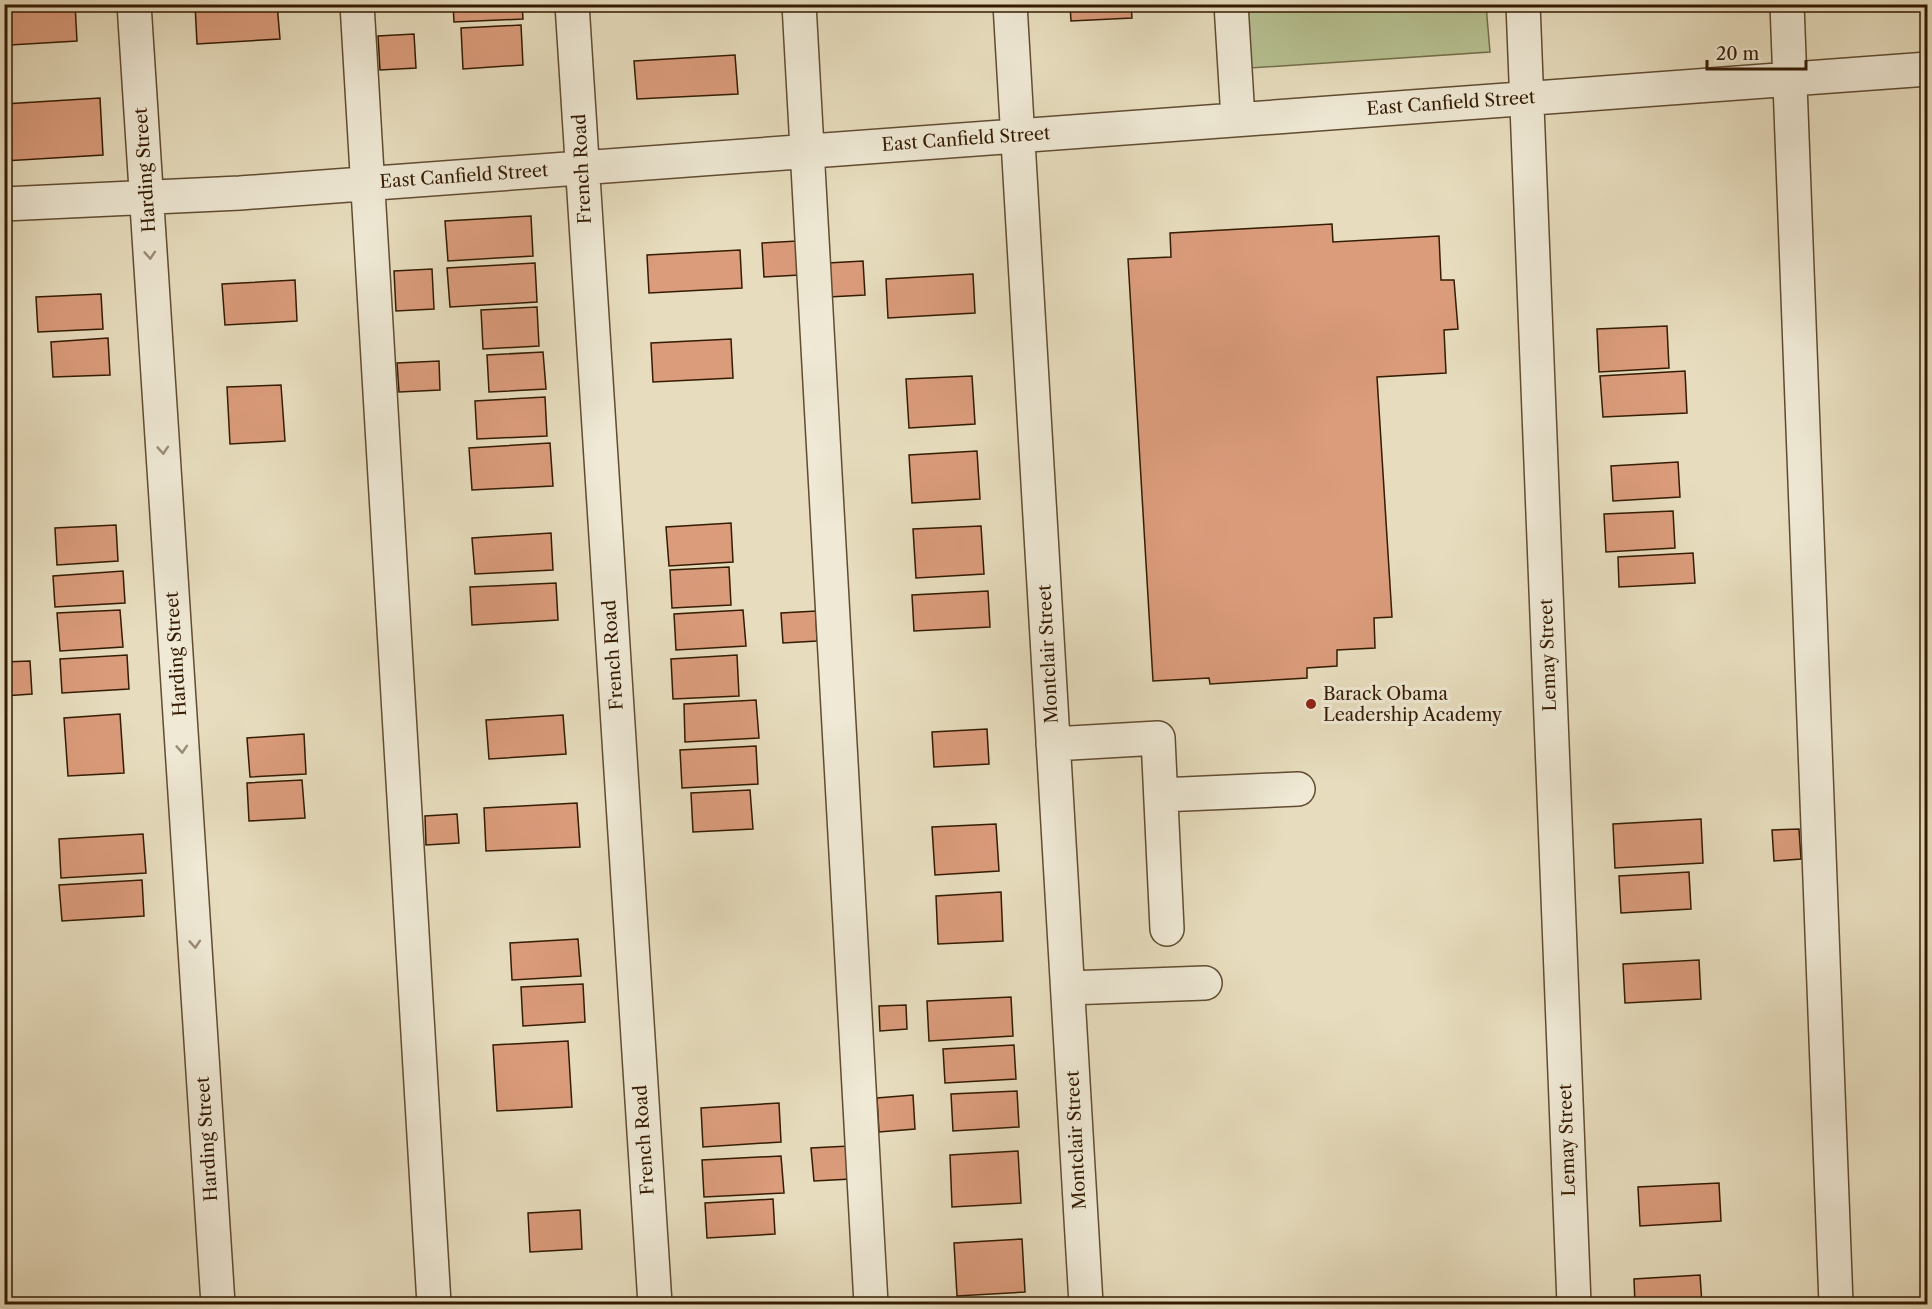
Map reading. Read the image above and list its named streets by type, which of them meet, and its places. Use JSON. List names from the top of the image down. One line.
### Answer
{"streets":{"street":["East Canfield Street","French Road","Harding Street","Montclair Street","Lemay Street"]},"crossings":[["East Canfield Street","French Road"],["East Canfield Street","Harding Street"],["East Canfield Street","Montclair Street"],["East Canfield Street","Lemay Street"]],"places":["Barack Obama Leadership Academy"],"scale_bar":"20 m"}
